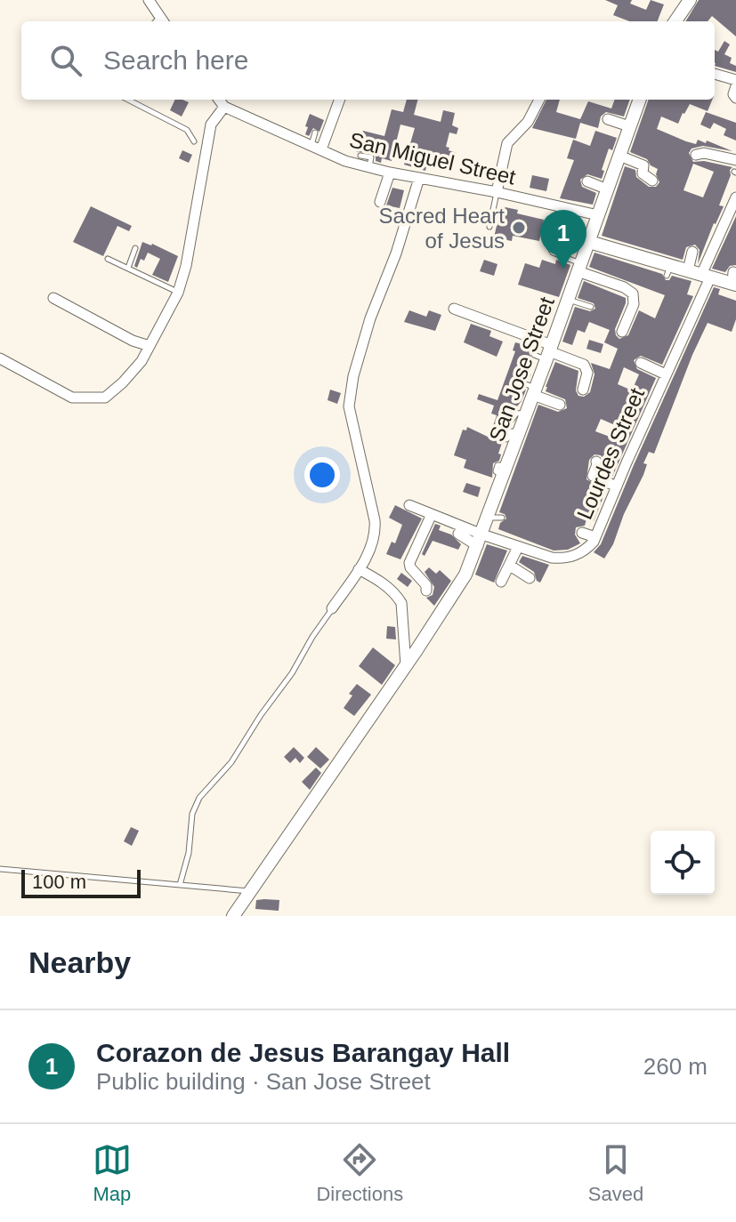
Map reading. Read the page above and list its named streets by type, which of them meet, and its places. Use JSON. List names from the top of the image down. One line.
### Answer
{"streets":{"street":["San Miguel Street","San Jose Street","Lourdes Street"]},"crossings":[["San Miguel Street","San Jose Street"],["San Jose Street","Lourdes Street"]],"places":["Sacred Heart of Jesus"],"scale_bar":"100 m","page":{"search":"Search here","pins":"1","scale":"100 m","heading":"Nearby","list":[{"mark":"1","name":"Corazon de Jesus Barangay Hall","note":"Public building · San Jose Street","value":"260 m"}],"nav":["Map","Directions","Saved"]}}
